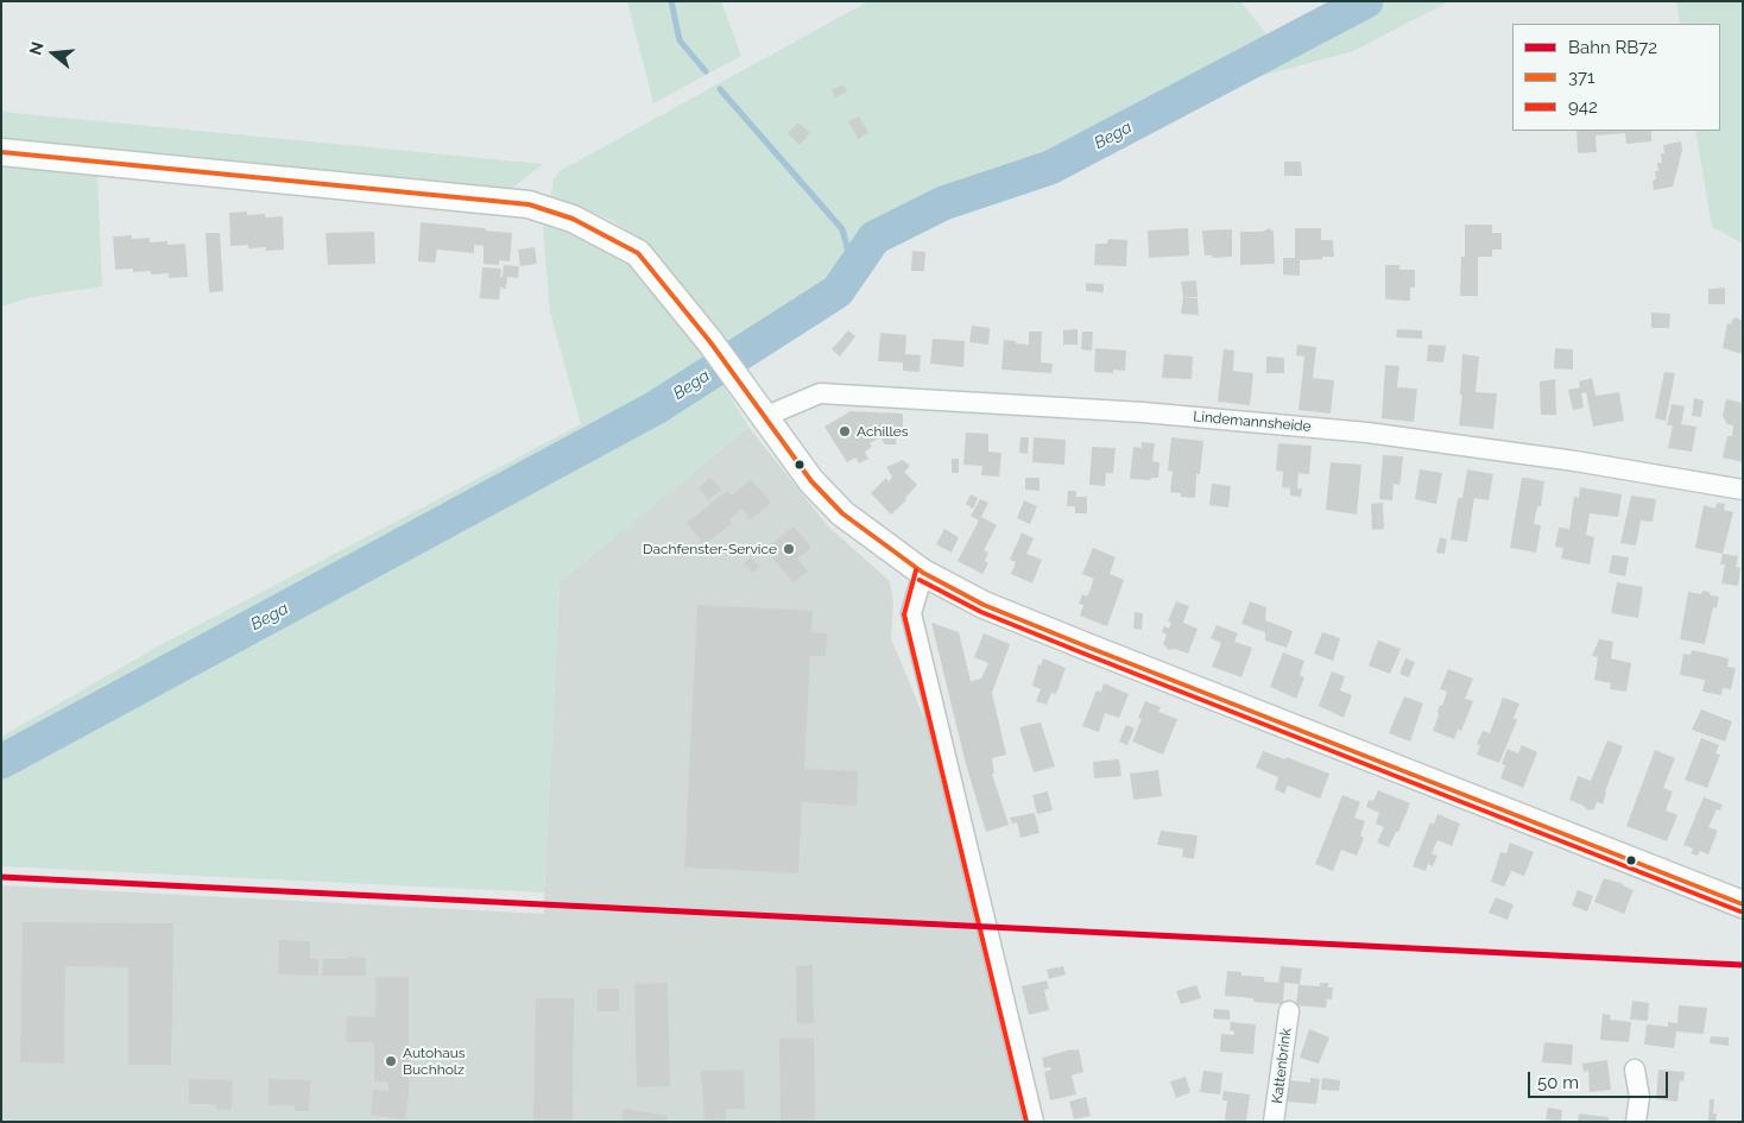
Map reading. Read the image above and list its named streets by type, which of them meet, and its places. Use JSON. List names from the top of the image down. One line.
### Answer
{"streets":{"street":["Lindemannsheide","Kattenbrink"]},"water":["Bega"],"places":["Achilles","Dachfenster-Service","Autohaus Buchholz"],"lines":["transit line 371","transit line 942","rail line RB72"],"legend":["Bahn RB72","371","942"],"scale_bar":"50 m","north":"left"}
